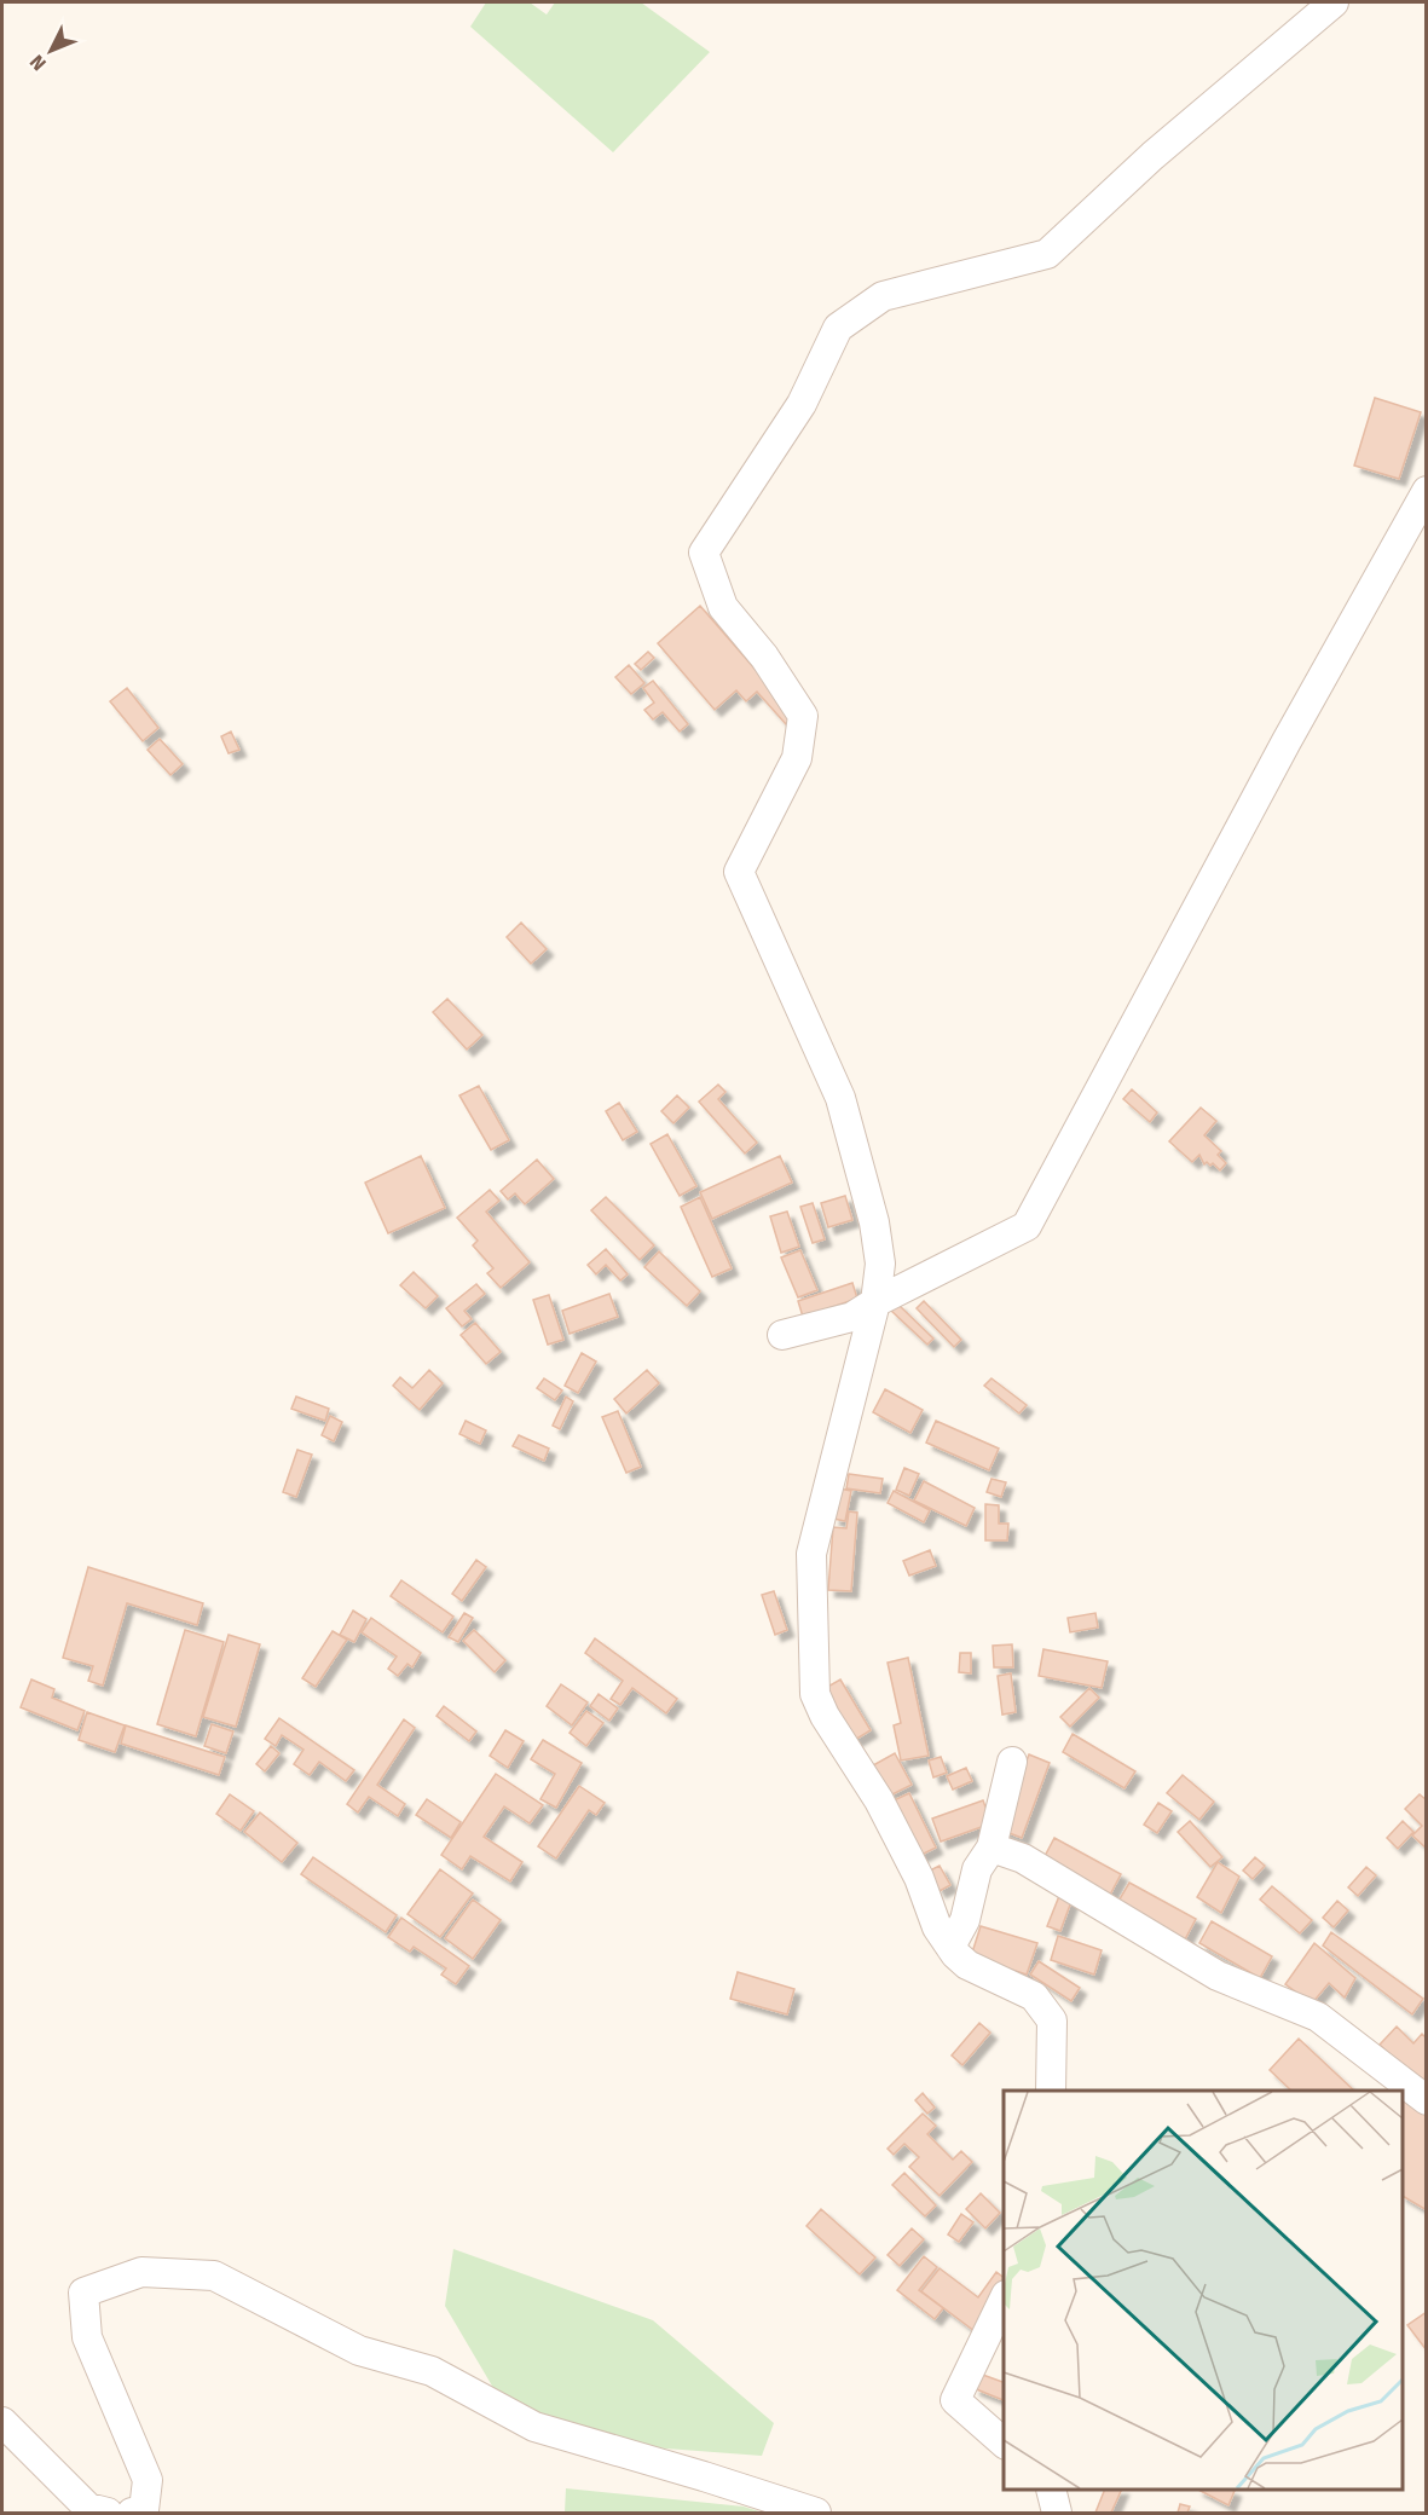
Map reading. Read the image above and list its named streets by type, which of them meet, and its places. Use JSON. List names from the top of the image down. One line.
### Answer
{"north":"bottom left"}
